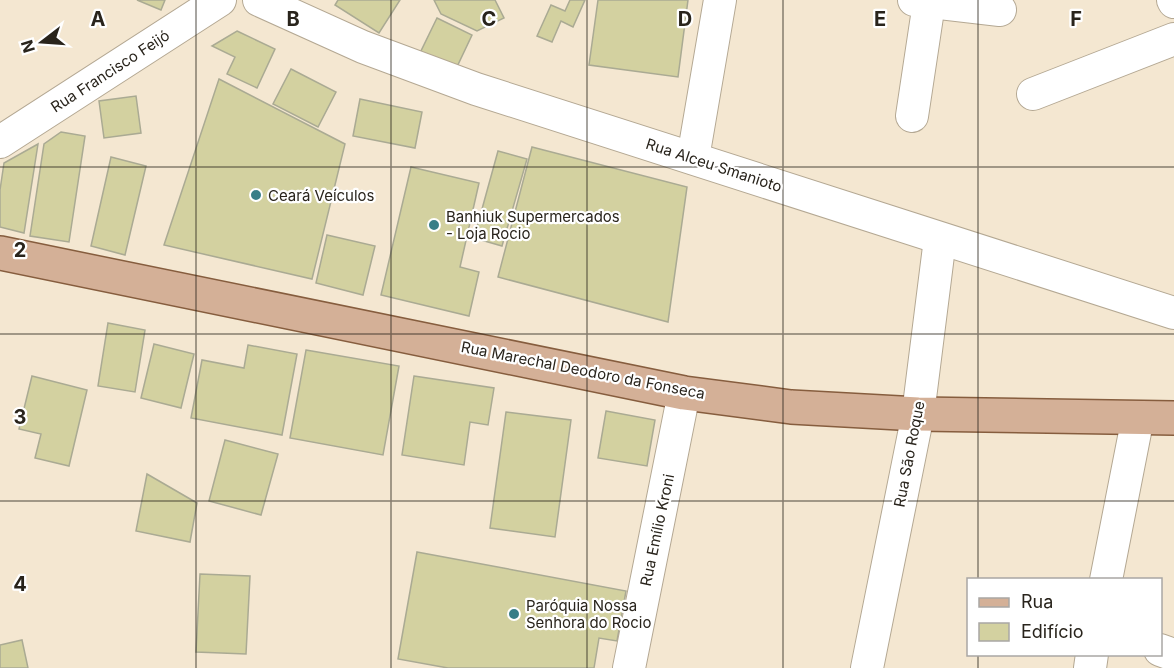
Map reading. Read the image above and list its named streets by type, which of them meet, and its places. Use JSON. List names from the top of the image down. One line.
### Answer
{"streets":{"main road":["Rua Marechal Deodoro da Fonseca"],"street":["Rua Francisco Feijó","Rua Alceu Smanioto","Rua São Roque","Rua Emílio Kroni"]},"crossings":[["Rua Alceu Smanioto","Rua São Roque"],["Rua Marechal Deodoro da Fonseca","Rua São Roque"],["Rua Marechal Deodoro da Fonseca","Rua Emílio Kroni"]],"places":["Ceará Veículos","Banhiuk Supermercados - Loja Rocio","Paróquia Nossa Senhora do Rocio"],"legend":["Rua","Edifício"],"north":"left","grid":{"columns":["A","B","C","D","E","F"],"rows":["2","3","4"]}}
